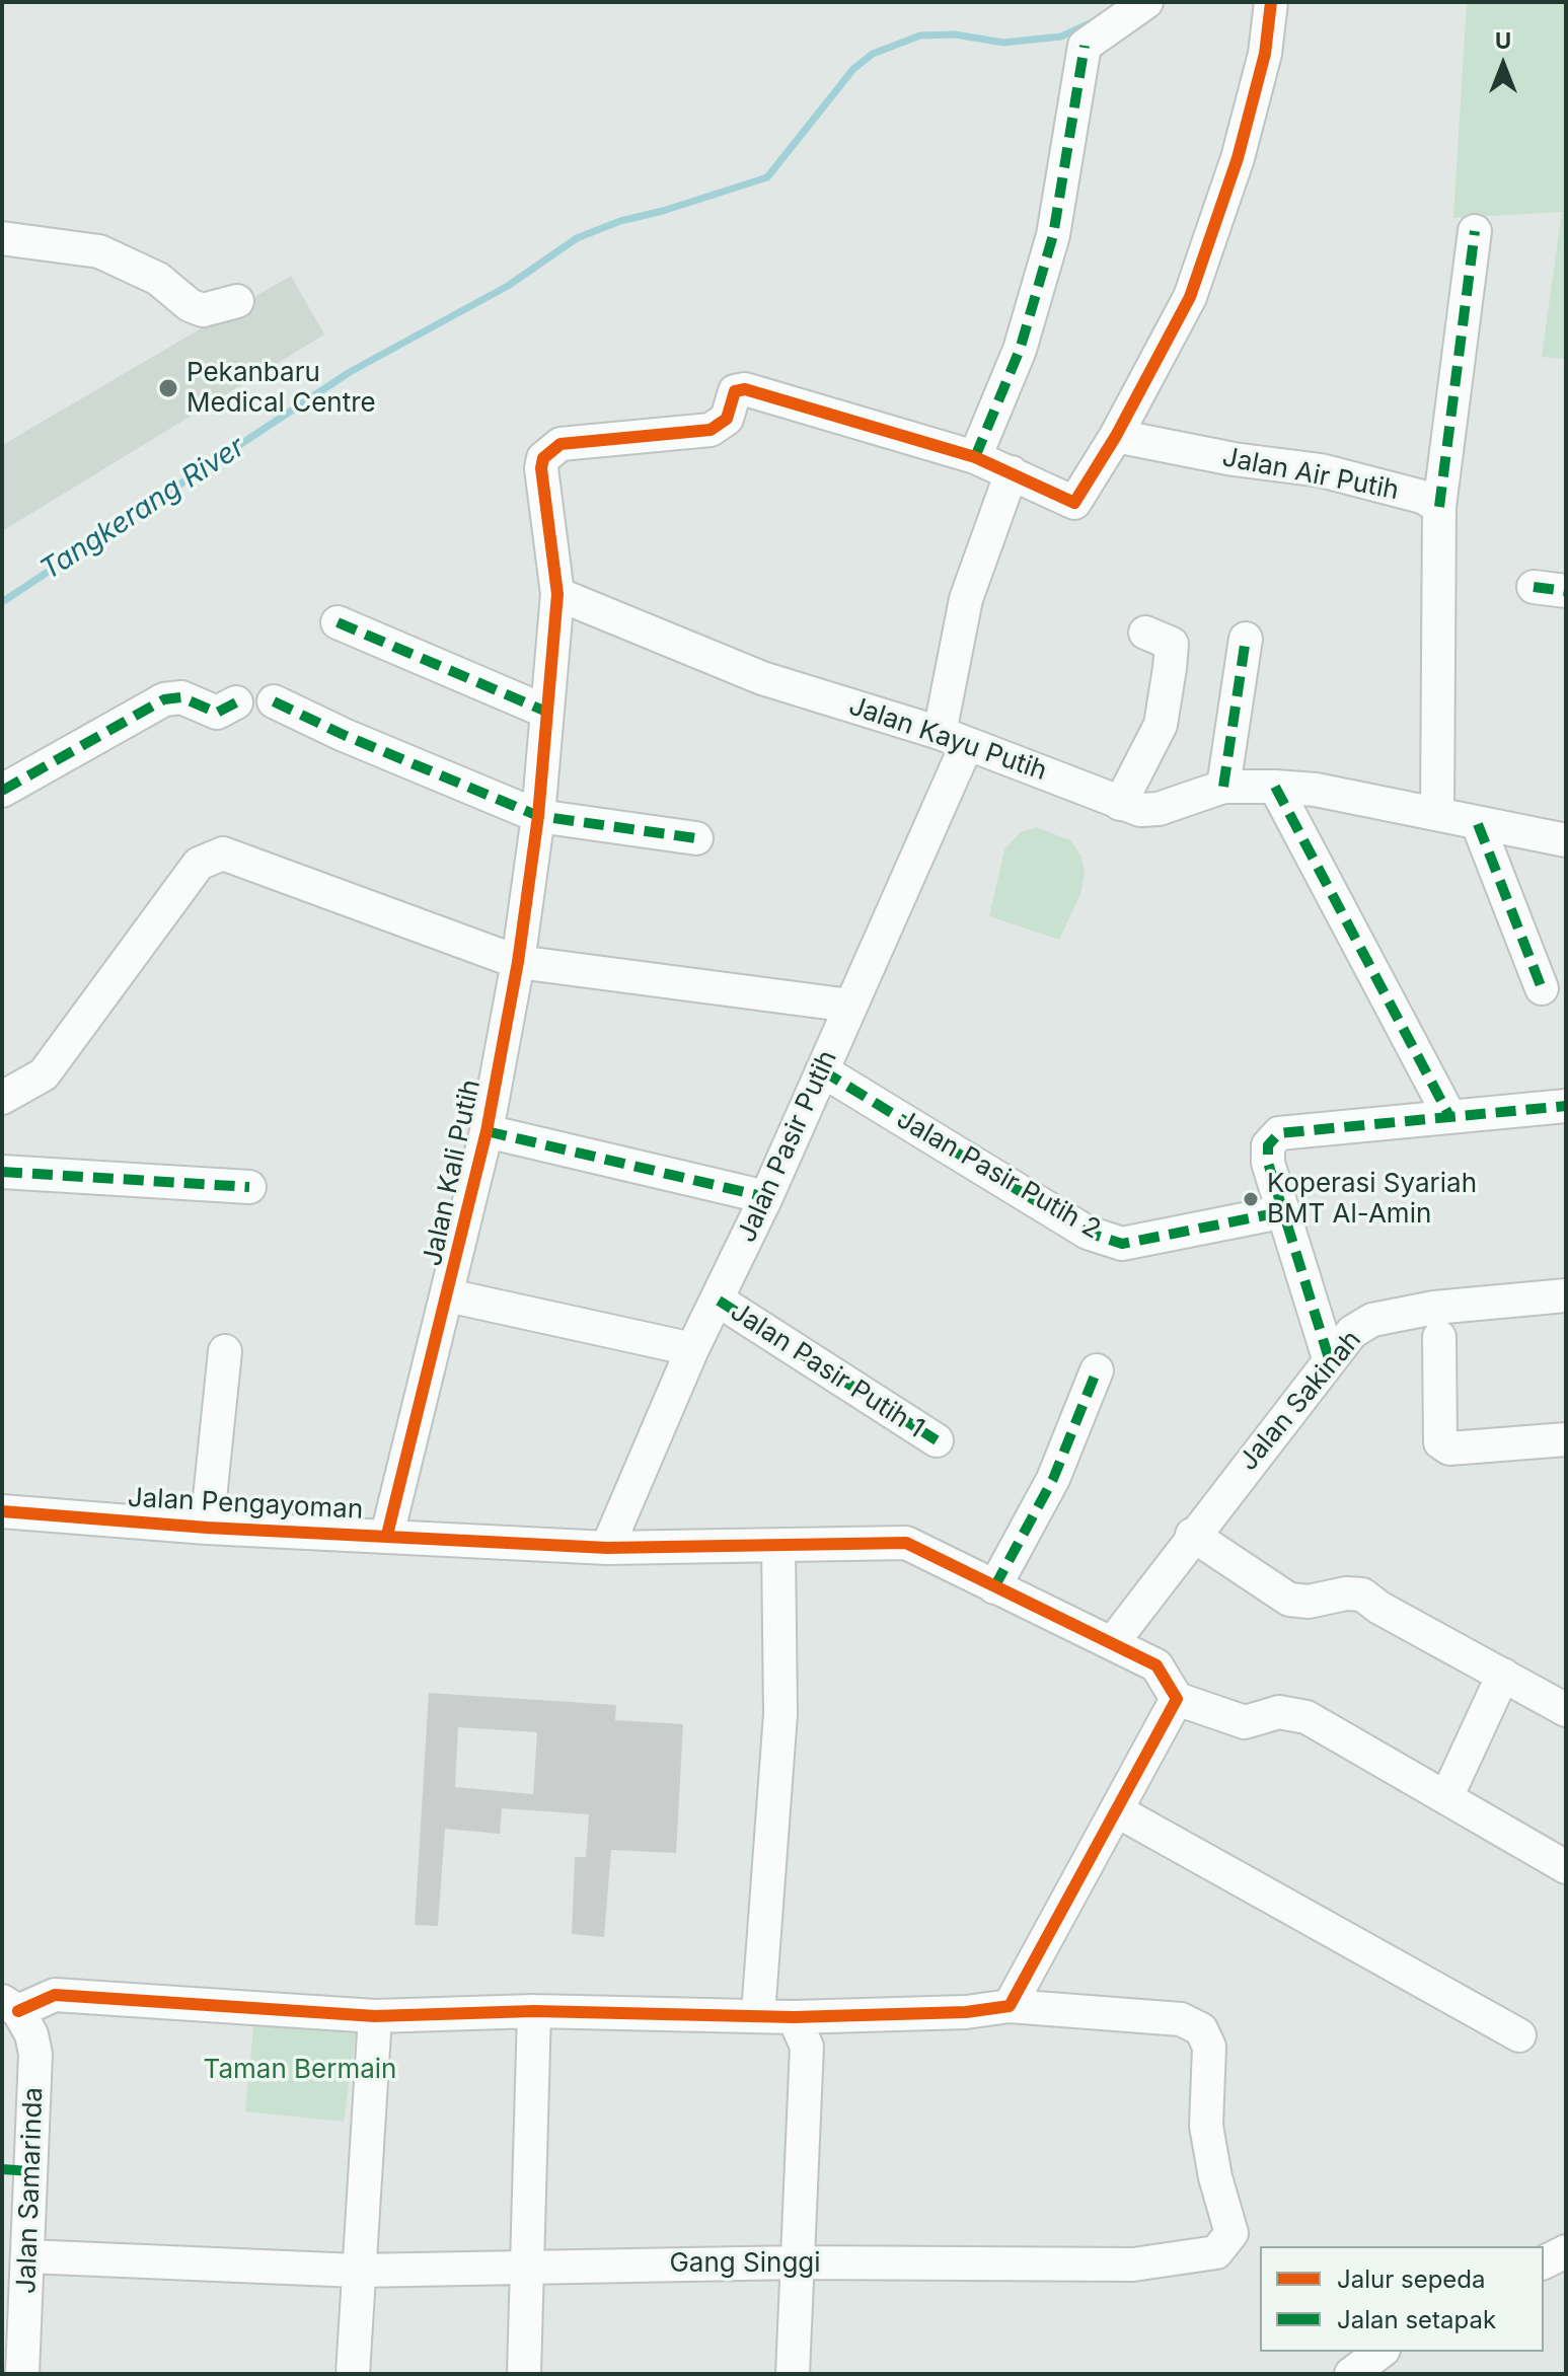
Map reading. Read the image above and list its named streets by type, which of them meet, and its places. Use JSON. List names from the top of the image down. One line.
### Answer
{"streets":{"street":["Jalan Air Putih","Jalan Kayu Putih","Jalan Pasir Putih","Jalan Kali Putih","Jalan Pasir Putih 2","Jalan Pasir Putih 1","Jalan Sakinah","Jalan Pengayoman","Jalan Samarinda","Gang Singgi"]},"crossings":[["Jalan Kayu Putih","Jalan Pasir Putih"],["Jalan Pasir Putih","Jalan Pasir Putih 2"],["Jalan Pasir Putih","Jalan Pasir Putih 1"],["Jalan Pasir Putih","Jalan Pengayoman"],["Jalan Kali Putih","Jalan Pengayoman"],["Jalan Sakinah","Jalan Pengayoman"],["Jalan Samarinda","Gang Singgi"]],"water":["Tangkerang River"],"parks":["Taman Bermain"],"places":["Pekanbaru Medical Centre","Koperasi Syariah BMT Al-Amin"],"legend":["Jalur sepeda","Jalan setapak"],"north":"top"}
